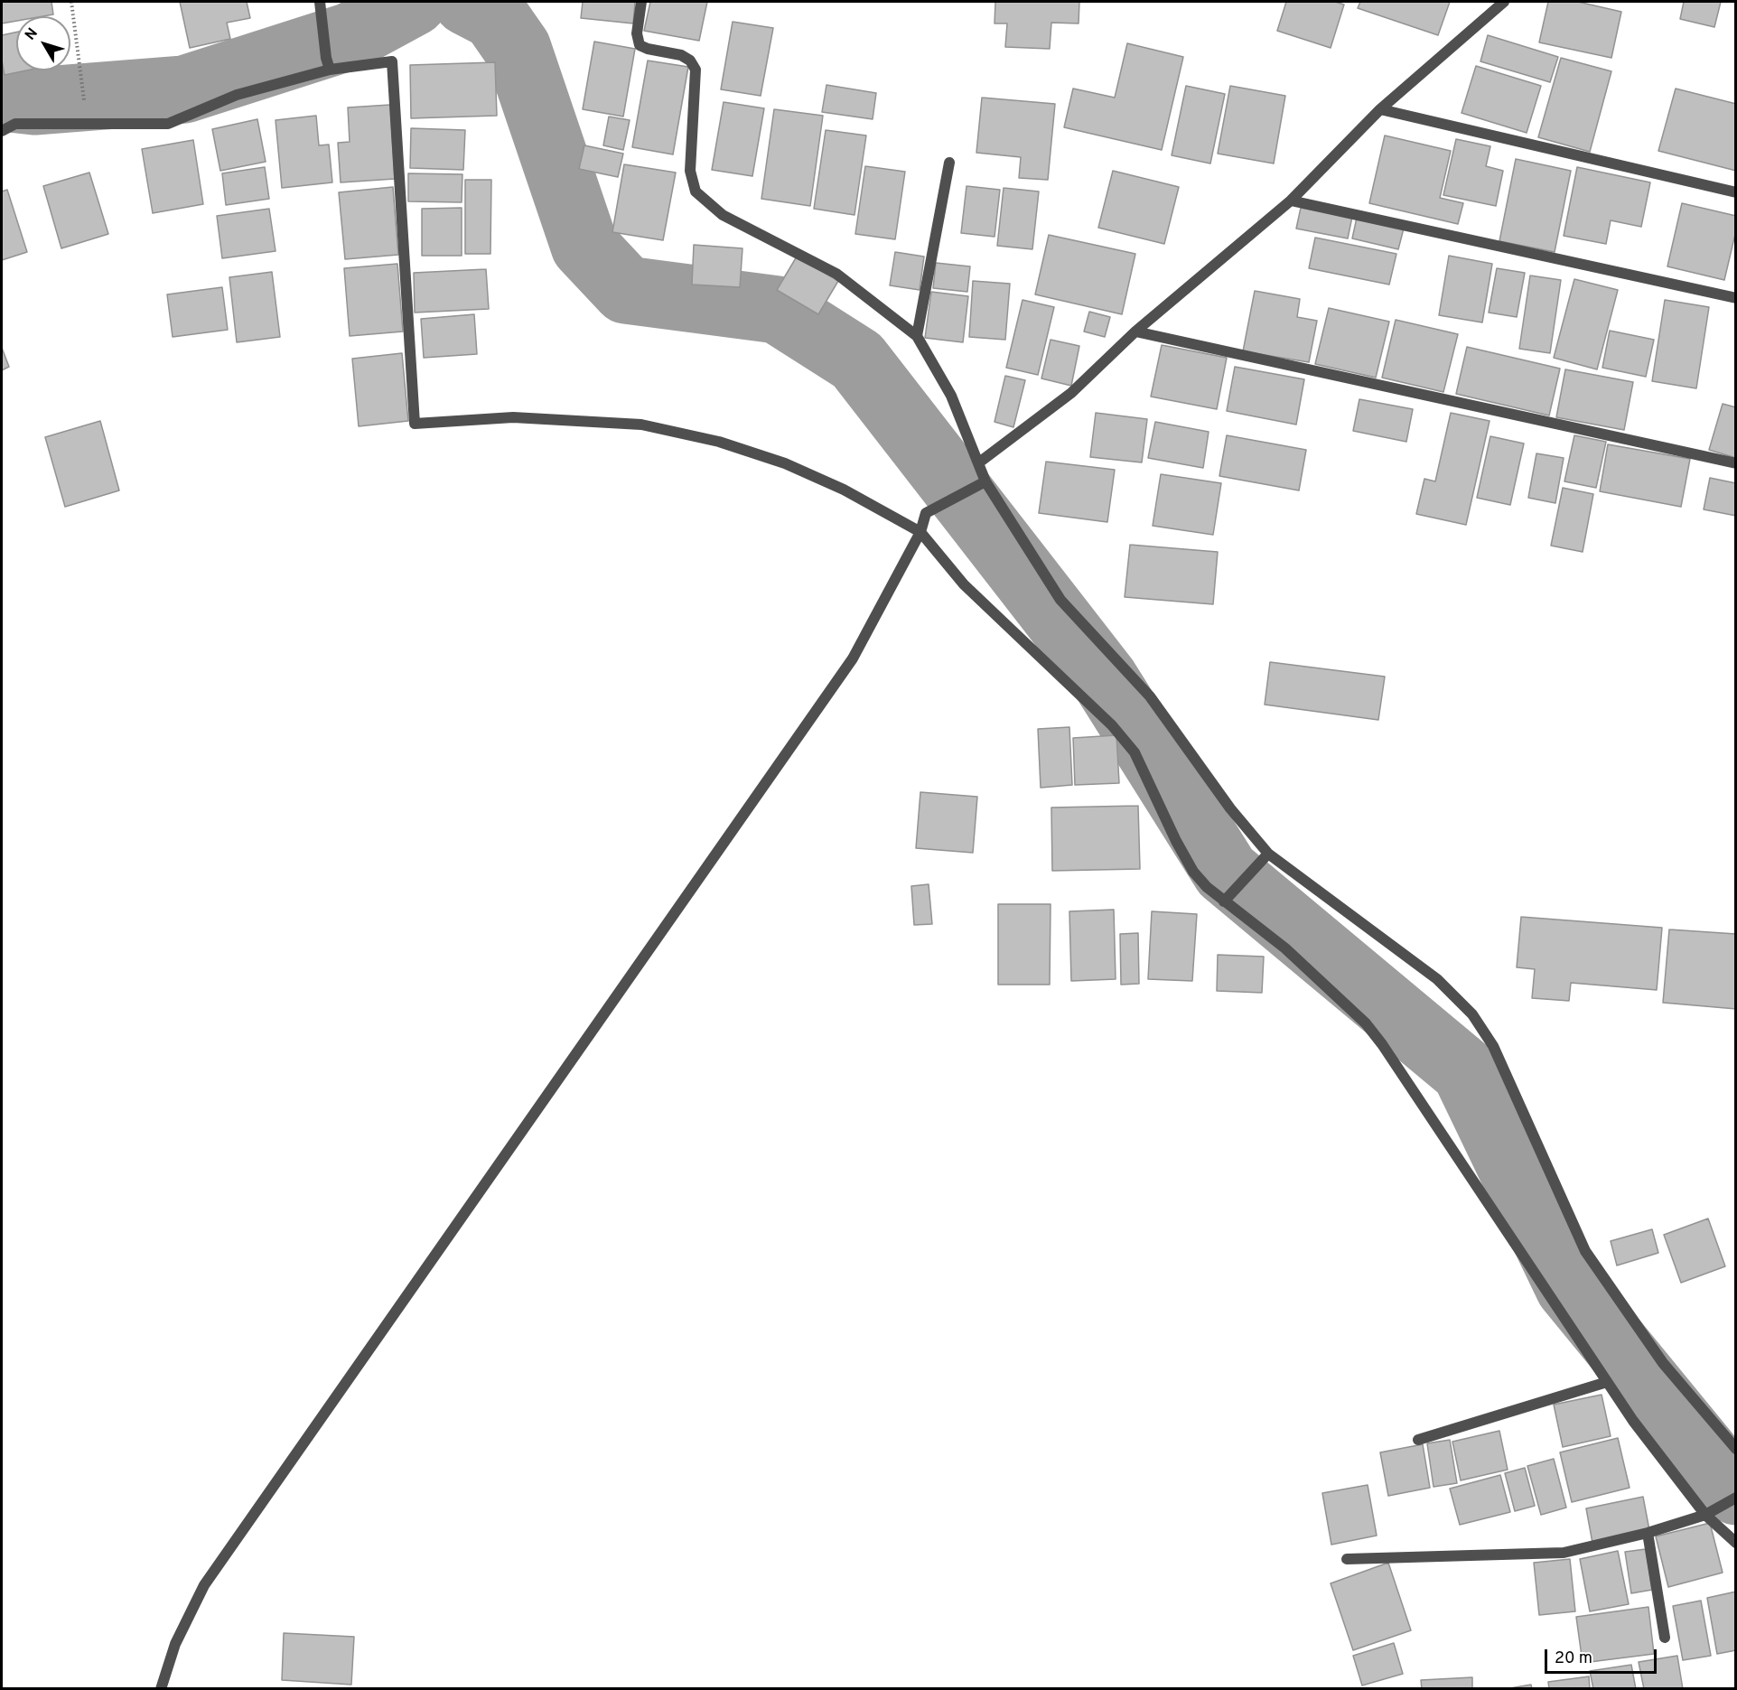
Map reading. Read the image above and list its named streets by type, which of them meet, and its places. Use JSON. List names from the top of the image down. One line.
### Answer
{"scale_bar":"20 m","north":"top left"}
